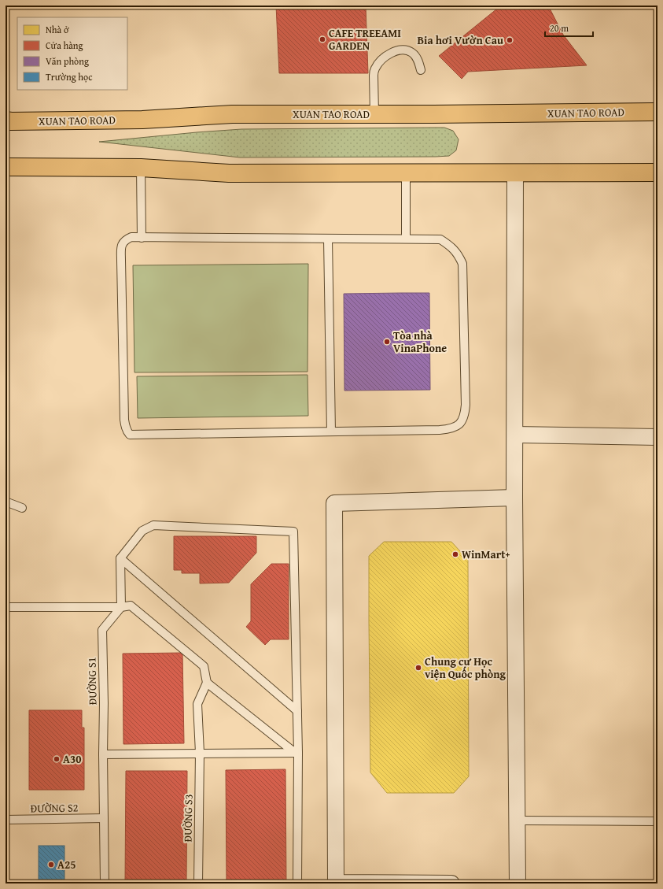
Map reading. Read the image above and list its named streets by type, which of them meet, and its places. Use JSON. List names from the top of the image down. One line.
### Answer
{"streets":{"main road":["XUAN TAO ROAD"],"lane":["ĐƯỜNG S1","ĐƯỜNG S2","ĐƯỜNG S3"]},"crossings":[["ĐƯỜNG S1","ĐƯỜNG S2"]],"places":["CAFE TREEAMI GARDEN","Bia hơi Vườn Cau","Tòa nhà VinaPhone","WinMart+","Chung cư Học viện Quốc phòng","A30","A25"],"legend":["Nhà ở","Cửa hàng","Văn phòng","Trường học"],"scale_bar":"20 m"}
